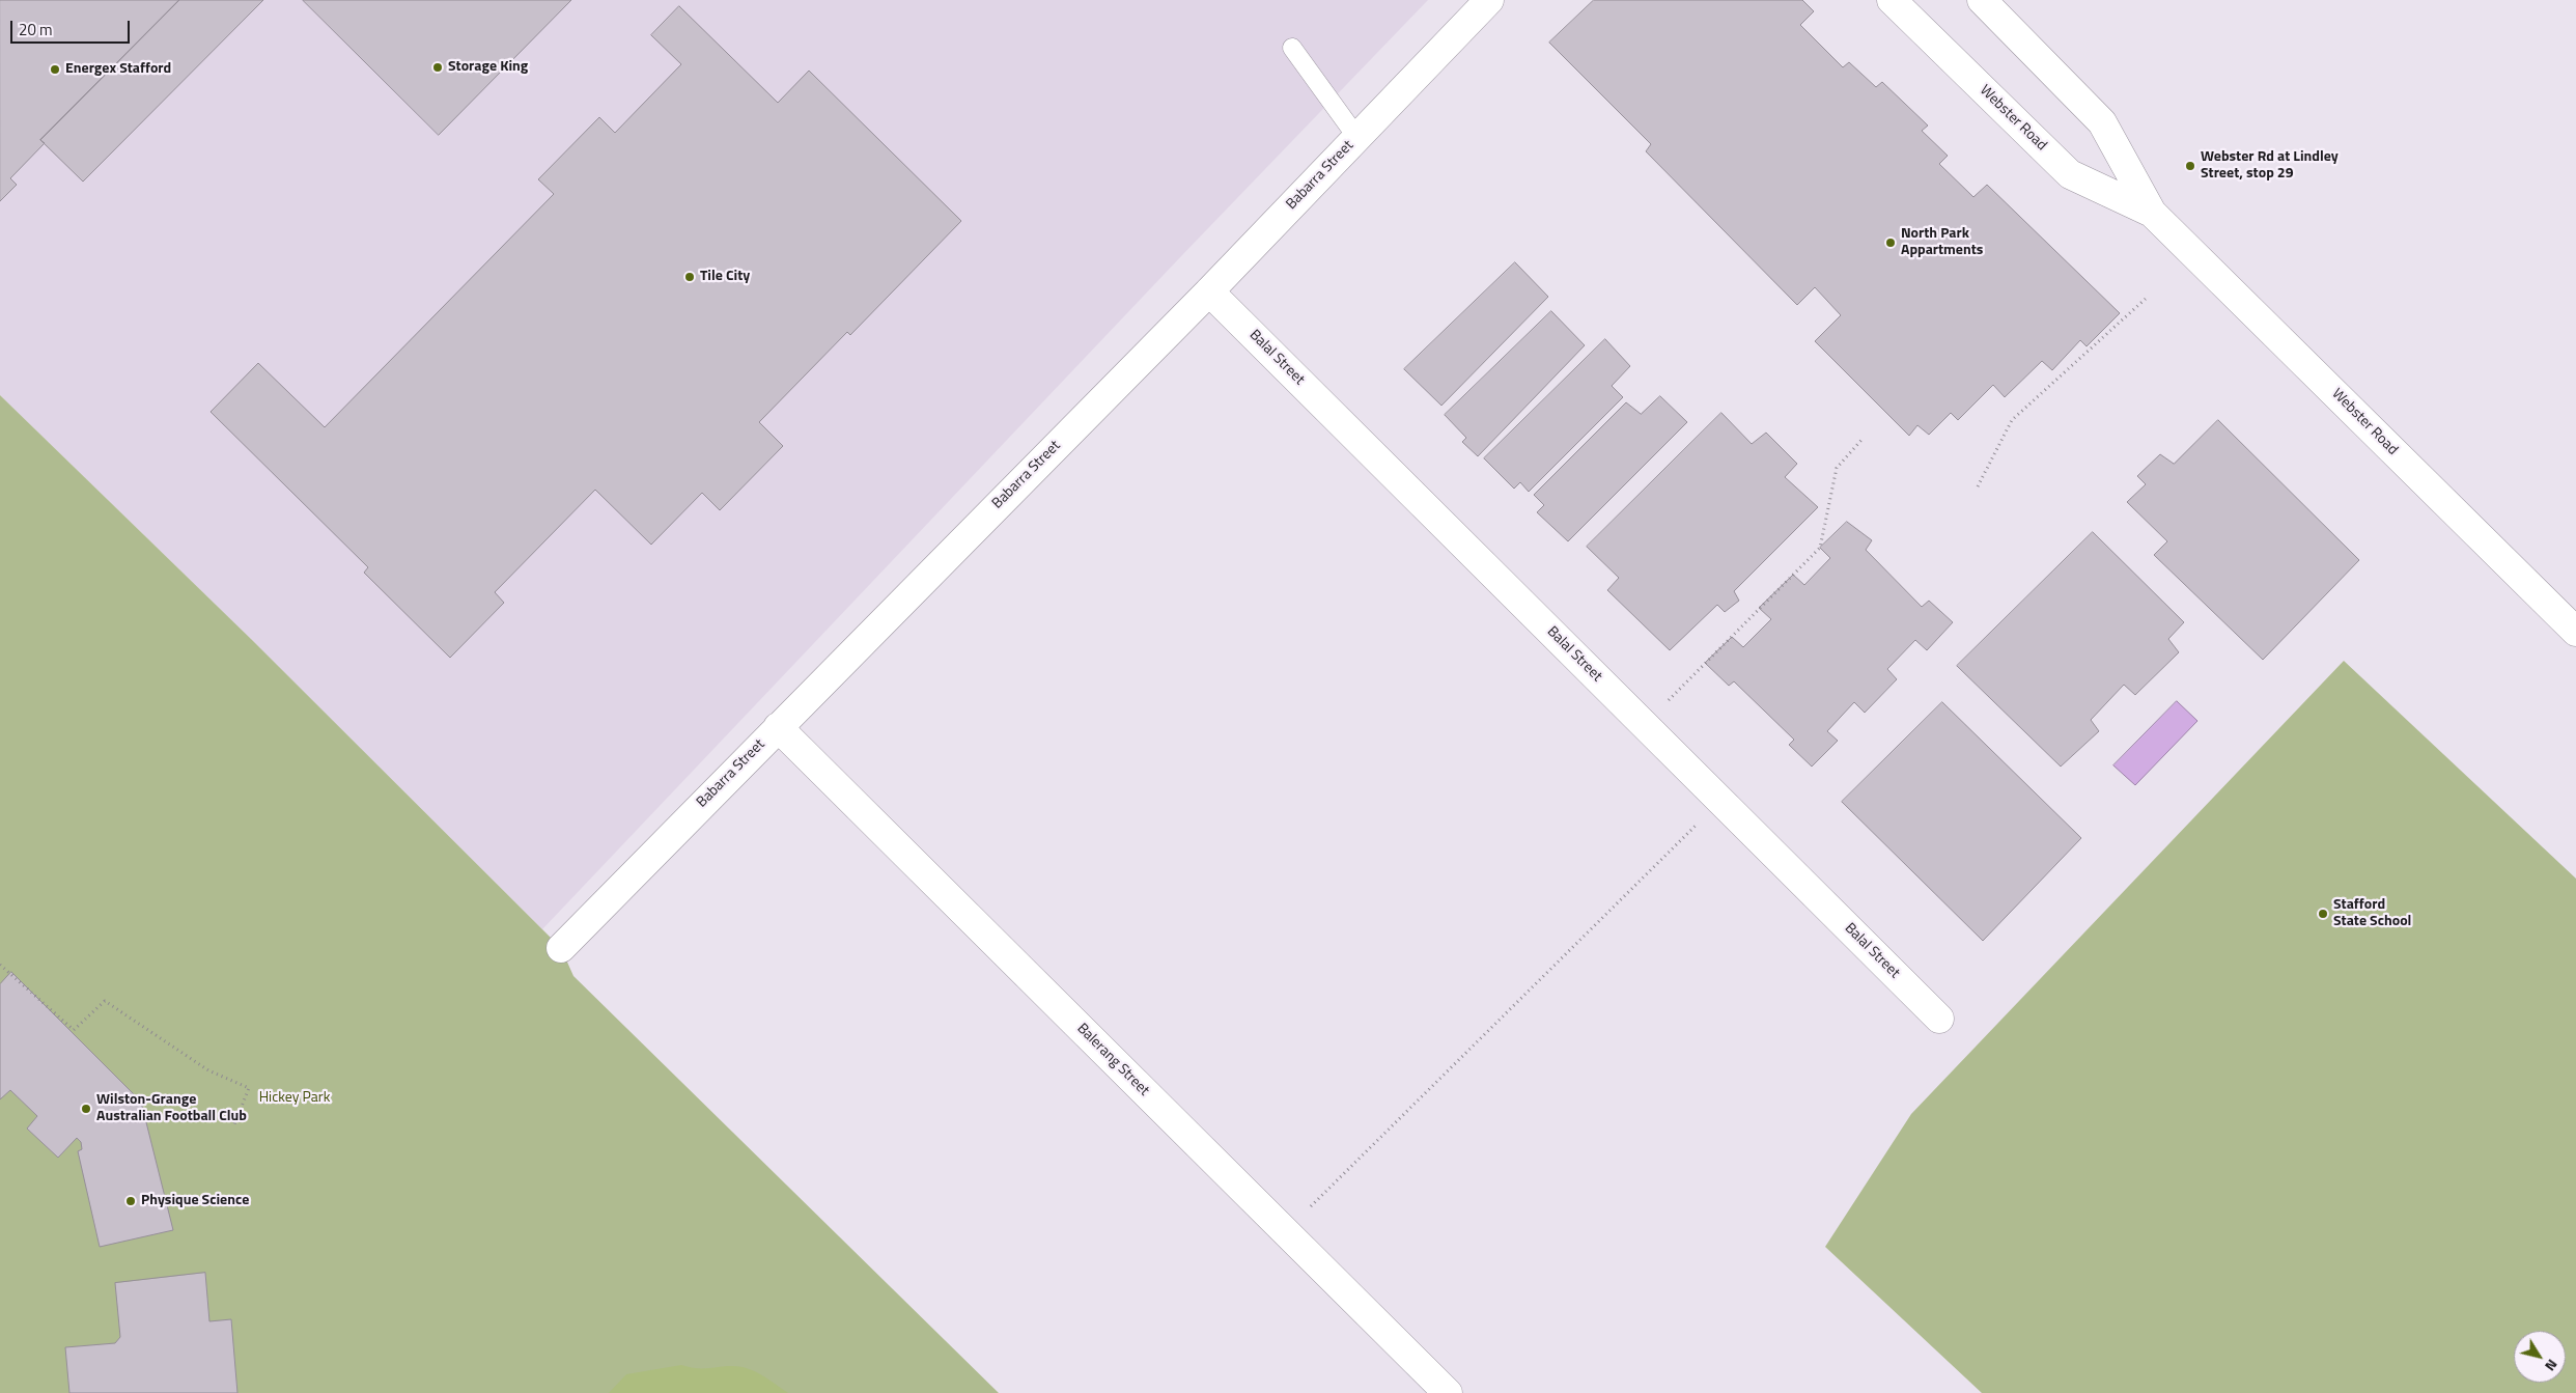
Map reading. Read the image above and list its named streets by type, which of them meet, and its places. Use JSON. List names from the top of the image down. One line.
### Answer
{"streets":{"street":["Webster Road","Babarra Street","Balal Street","Balerang Street"]},"crossings":[["Babarra Street","Balal Street"],["Babarra Street","Balerang Street"]],"parks":["Hickey Park"],"places":["Storage King","Energex Stafford","Webster Rd at Lindley Street, stop 29","North Park Appartments","Tile City","Stafford State School","Wilston-Grange Australian Football Club","Physique Science"],"scale_bar":"20 m","north":"bottom right"}
